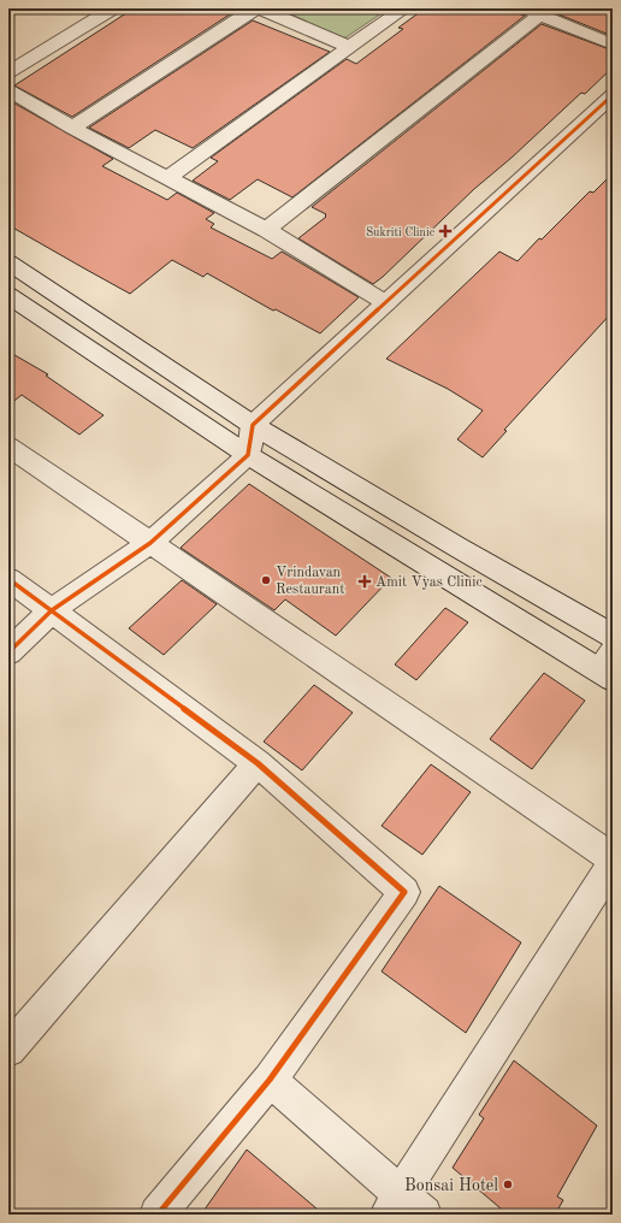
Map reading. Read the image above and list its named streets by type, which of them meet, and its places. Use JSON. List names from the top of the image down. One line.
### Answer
{"places":{"health":["Sukriti Clinic","Amit Vyas Clinic"],"other":["Vrindavan Restaurant","Bonsai Hotel"]}}
